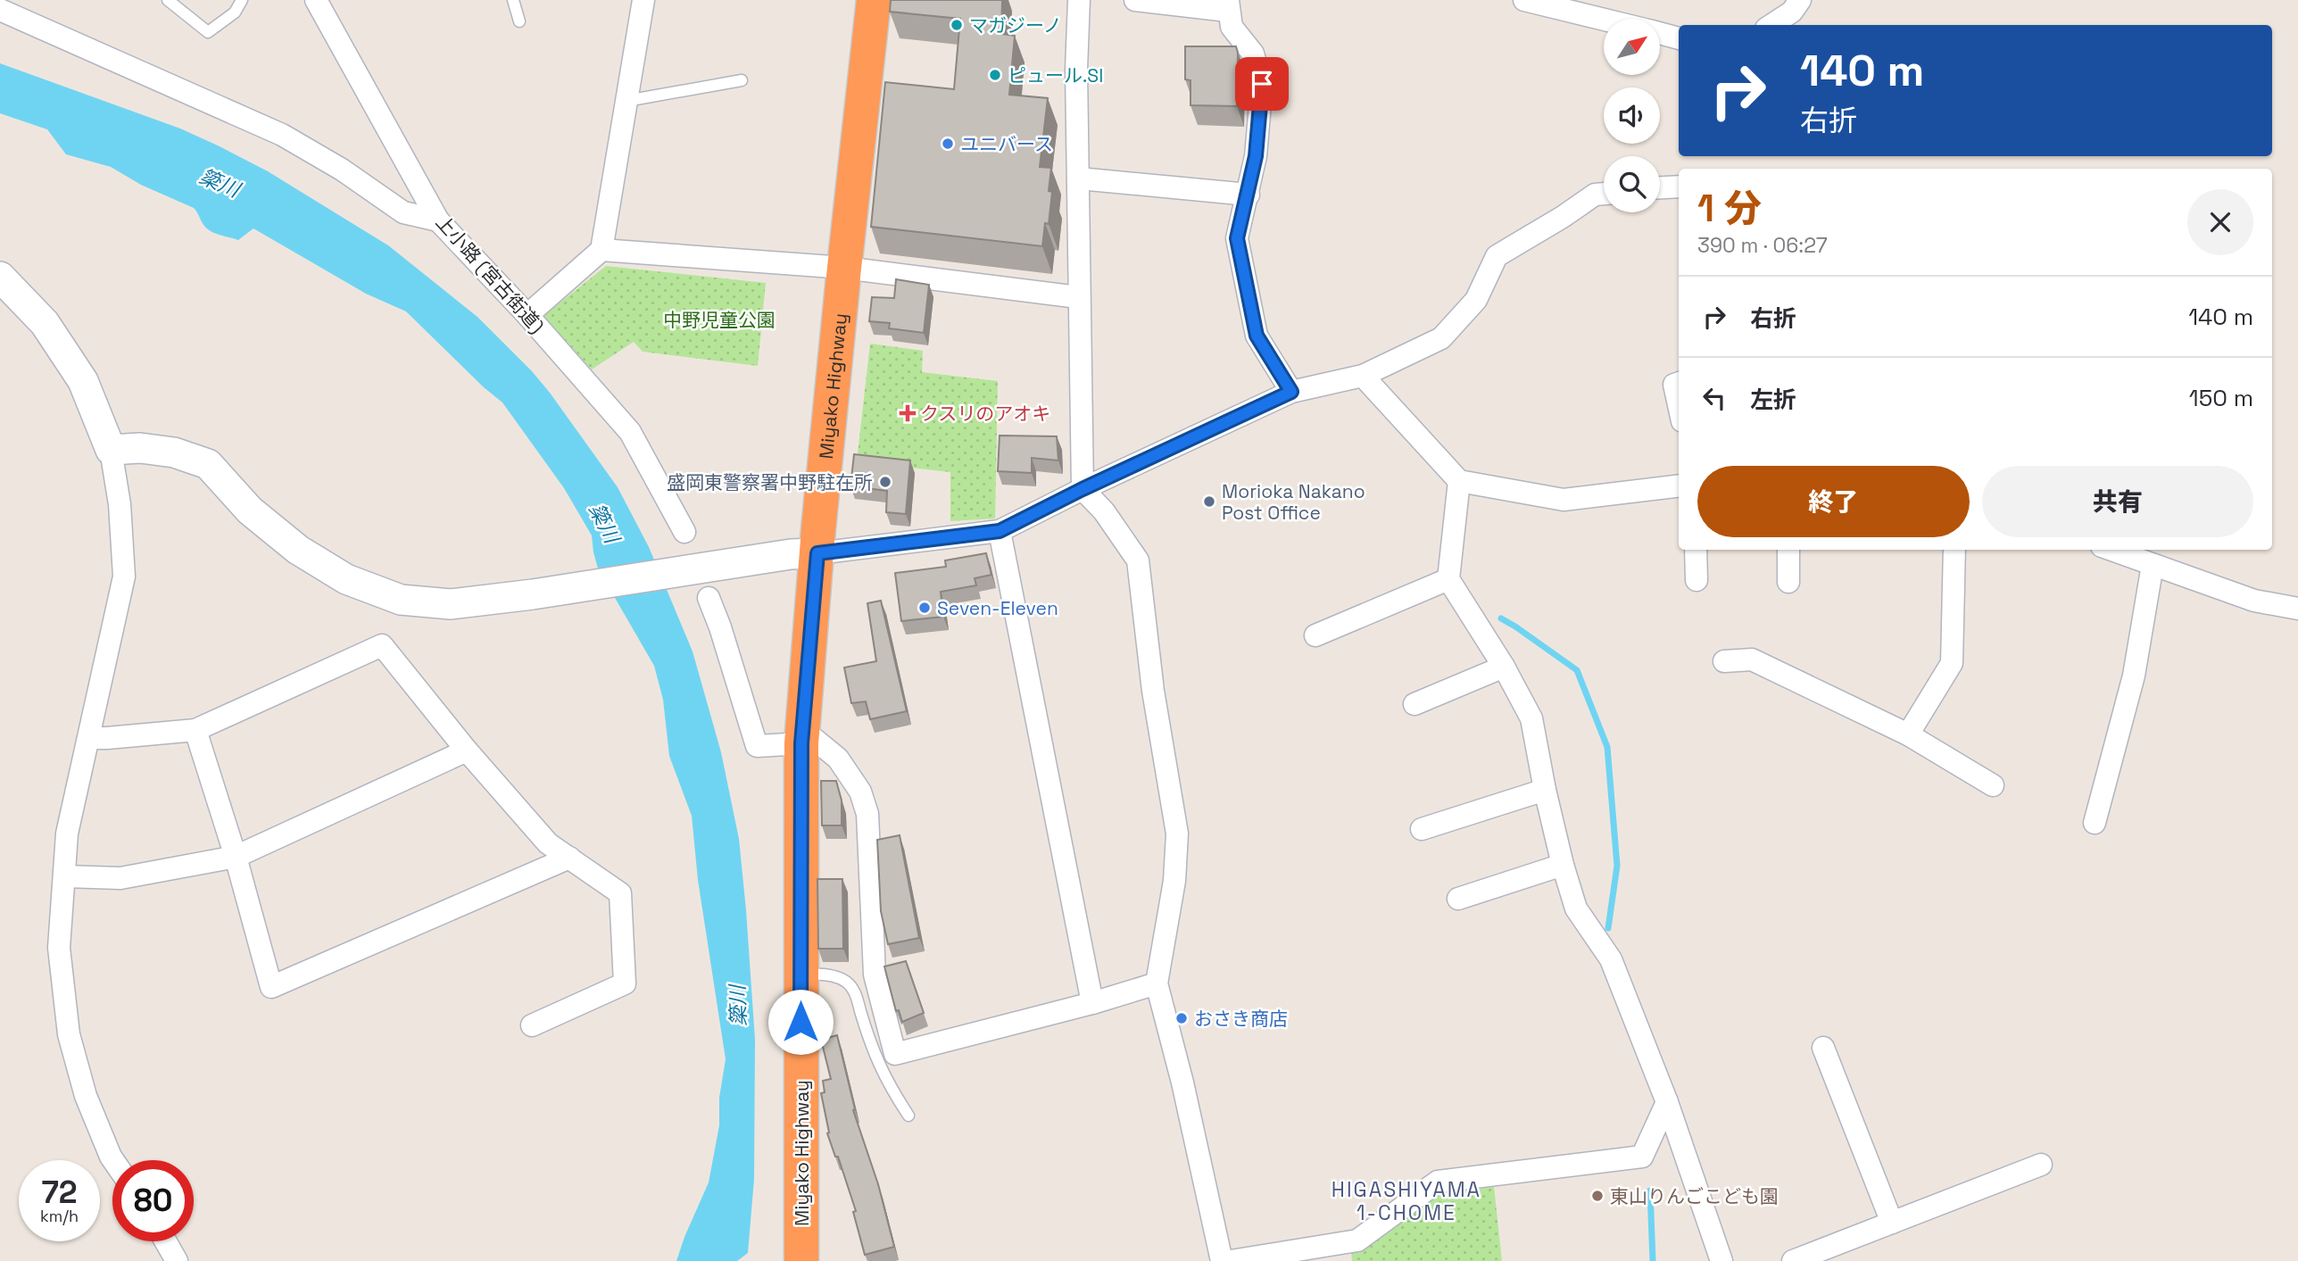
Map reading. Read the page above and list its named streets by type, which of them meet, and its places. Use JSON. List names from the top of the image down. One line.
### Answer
{"streets":{"highway":["Miyako Highway"],"street":["上小路 (宮古街道)"]},"districts":["HIGASHIYAMA 1-CHOME"],"water":["簗川"],"parks":["中野児童公園"],"places":{"other":["マガジーノ","ピュール.SI","ユニバース","盛岡東警察署中野駐在所","Morioka Nakano Post Office","Seven-Eleven","おさき商店","東山りんごこども園"],"health":["クスリのアオキ"]},"north":"top right","page":{"turn":["140 m","右折"],"heading":["1 分","390 m · 06:27"],"list":[{"name":"右折","value":"140 m"},{"name":"左折","value":"150 m"}],"buttons":["終了","共有"],"speed":"72 km/h","limit":"80"}}
